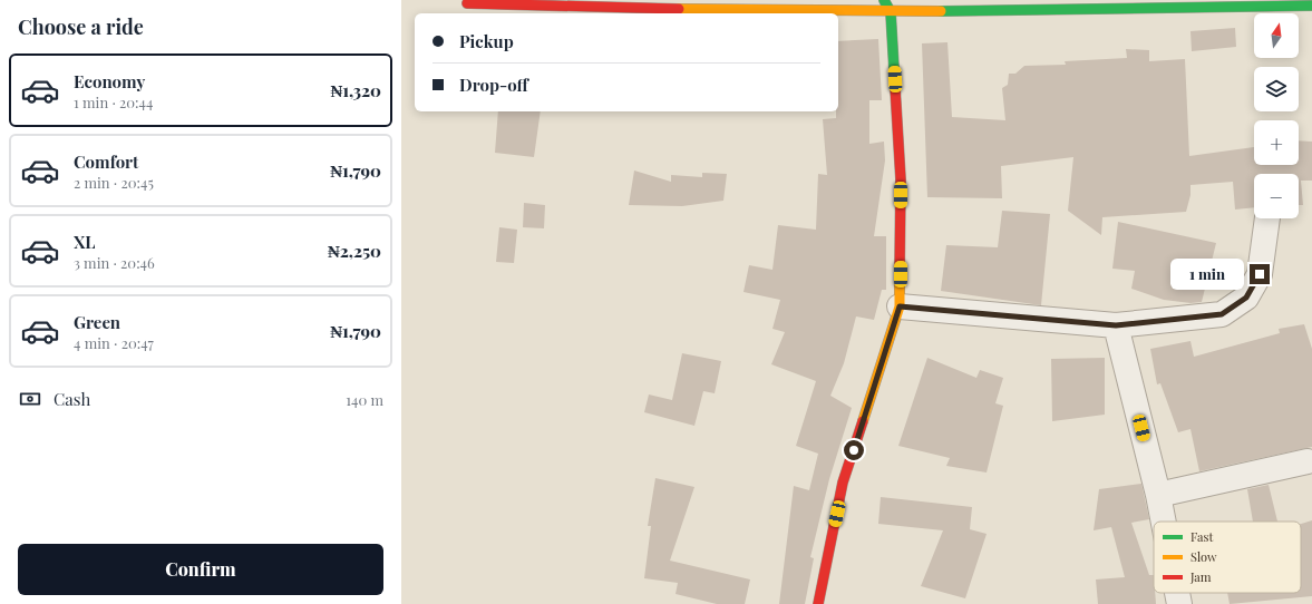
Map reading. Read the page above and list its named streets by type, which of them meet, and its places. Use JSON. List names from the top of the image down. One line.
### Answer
{"legend":["Fast","Slow","Jam"],"north":"top","page":{"heading":"Choose a ride","map_buttons":["+","−"],"banner":["Pickup","Drop-off"],"list":[{"name":"Economy","note":"1 min · 20:44","value":"₦1,320"},{"name":"Comfort","note":"2 min · 20:45","value":"₦1,790"},{"name":"XL","note":"3 min · 20:46","value":"₦2,250"},{"name":"Green","note":"4 min · 20:47","value":"₦1,790"}],"bubble":"1 min","pay":["Cash","140 m"],"buttons":"Confirm"}}
